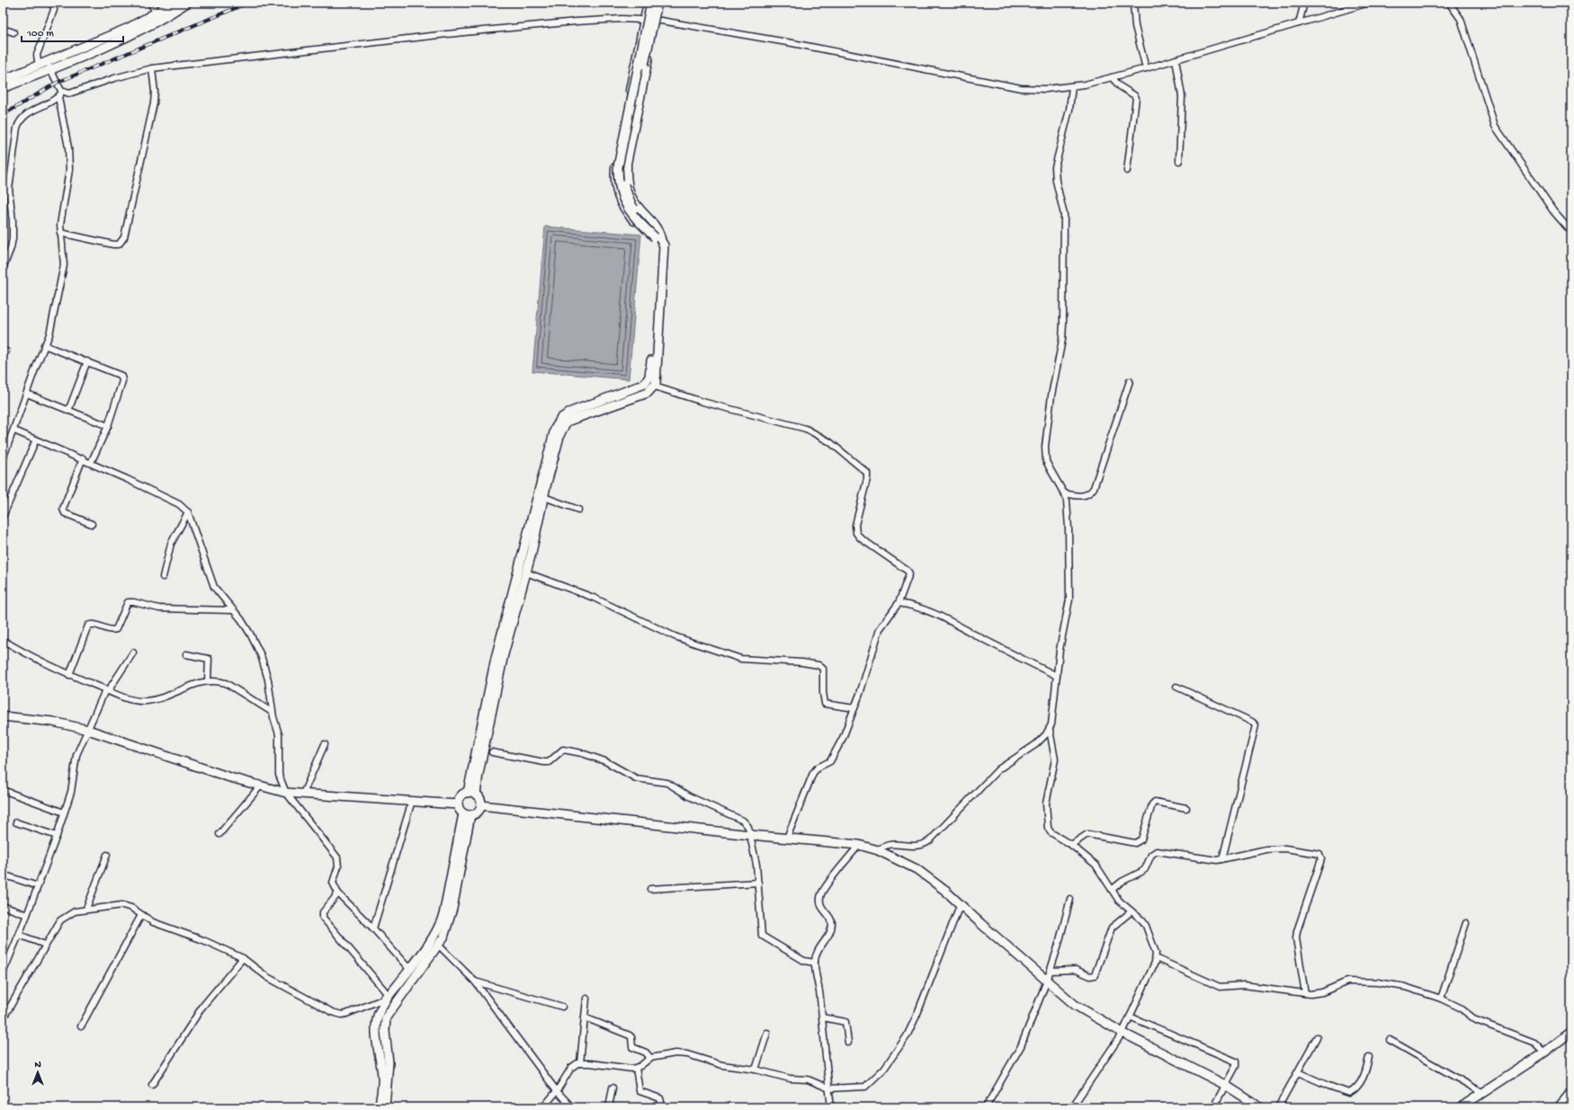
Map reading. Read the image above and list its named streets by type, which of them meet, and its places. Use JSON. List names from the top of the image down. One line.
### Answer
{"scale_bar":"100 m","north":"top"}
